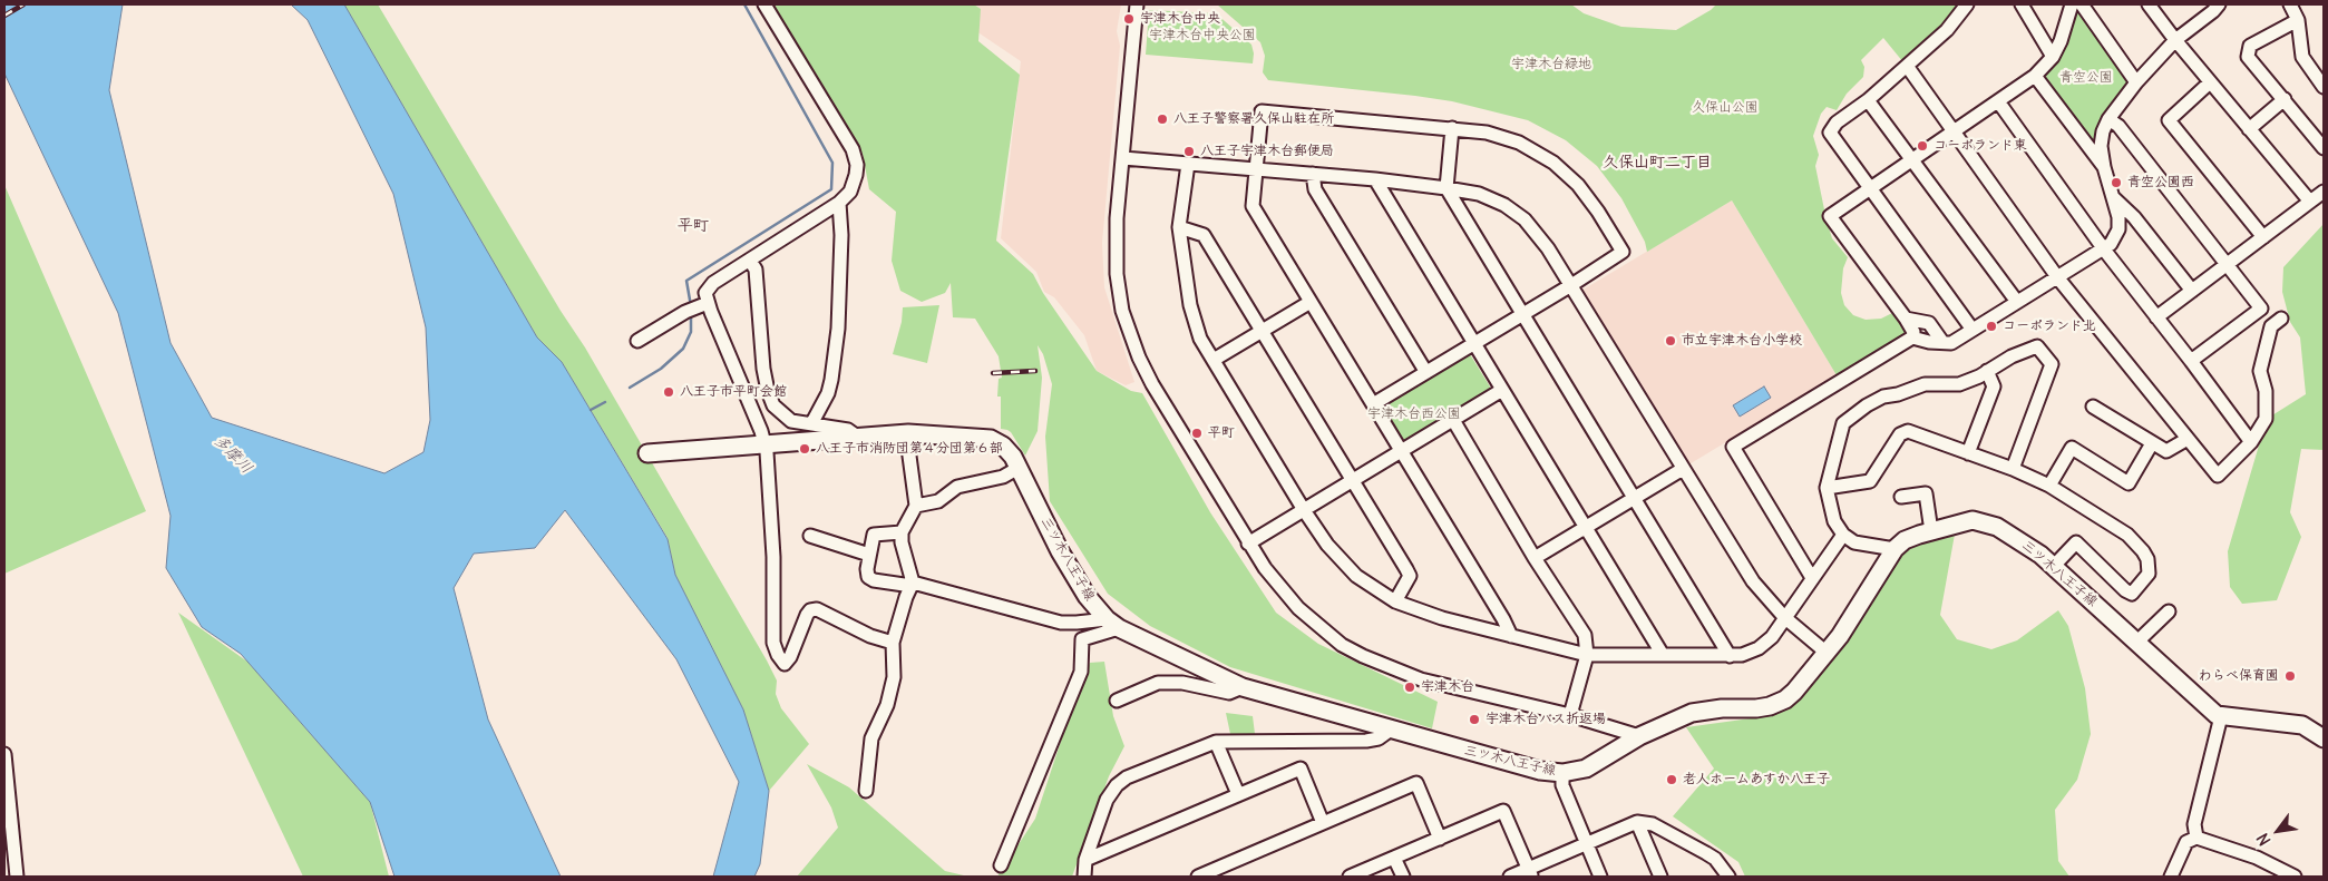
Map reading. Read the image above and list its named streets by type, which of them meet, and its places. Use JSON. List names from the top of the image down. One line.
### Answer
{"streets":{"main road":["三ツ木八王子線"]},"districts":["久保山町二丁目","平町"],"water":["多摩川"],"parks":["宇津木台中央公園","宇津木台緑地","青空公園","久保山公園","宇津木台西公園"],"places":["宇津木台中央","八王子警察署久保山駐在所","コーポランド東","八王子宇津木台郵便局","青空公園西","コーポランド北","市立宇津木台小学校","八王子市平町会館","平町","八王子市消防団第４分団第６部","わらべ保育園","宇津木台","宇津木台バス折返場","老人ホームあすか八王子"],"north":"bottom left"}
